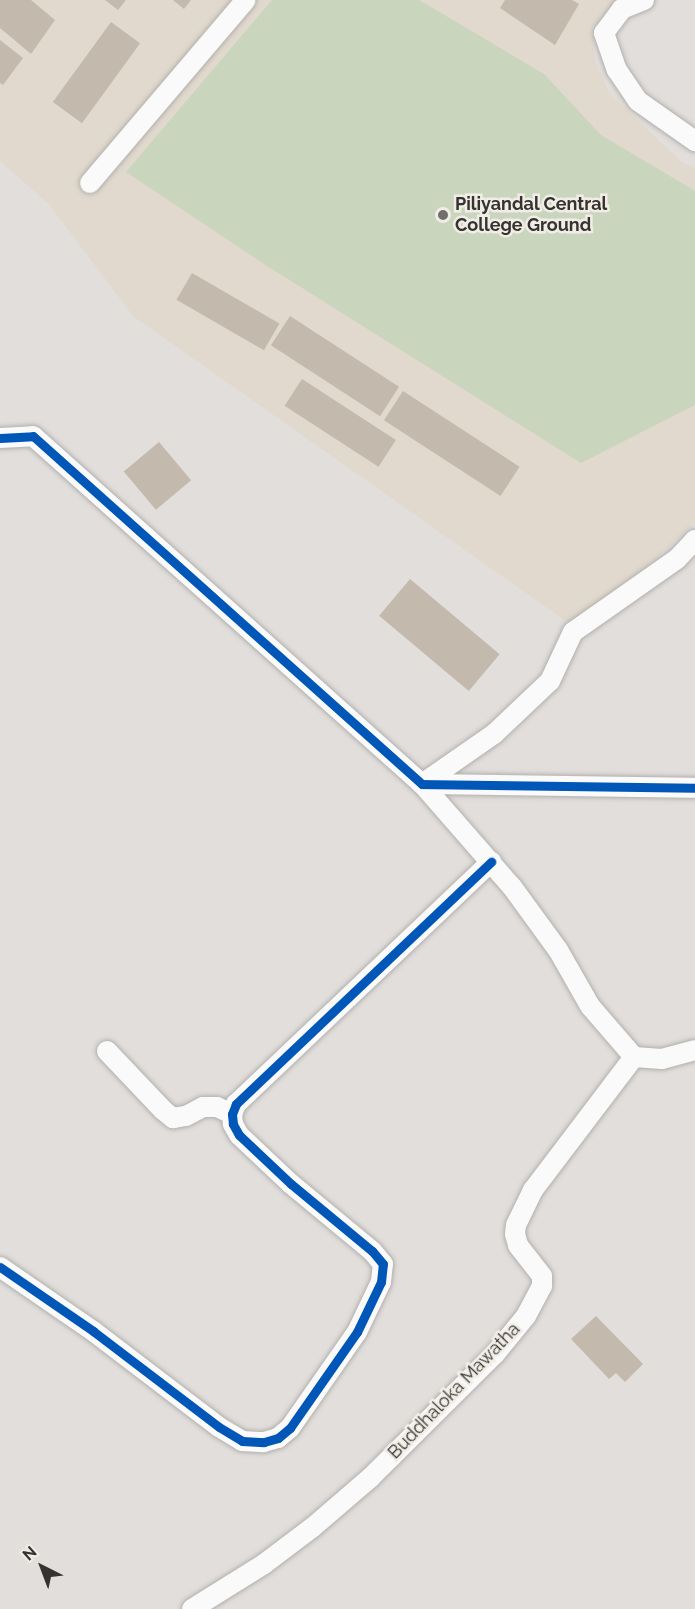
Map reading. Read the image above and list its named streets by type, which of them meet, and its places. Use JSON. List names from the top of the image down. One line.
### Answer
{"streets":{"street":["Buddhaloka Mawatha"]},"places":["Piliyandal Central College Ground"],"north":"top left"}
